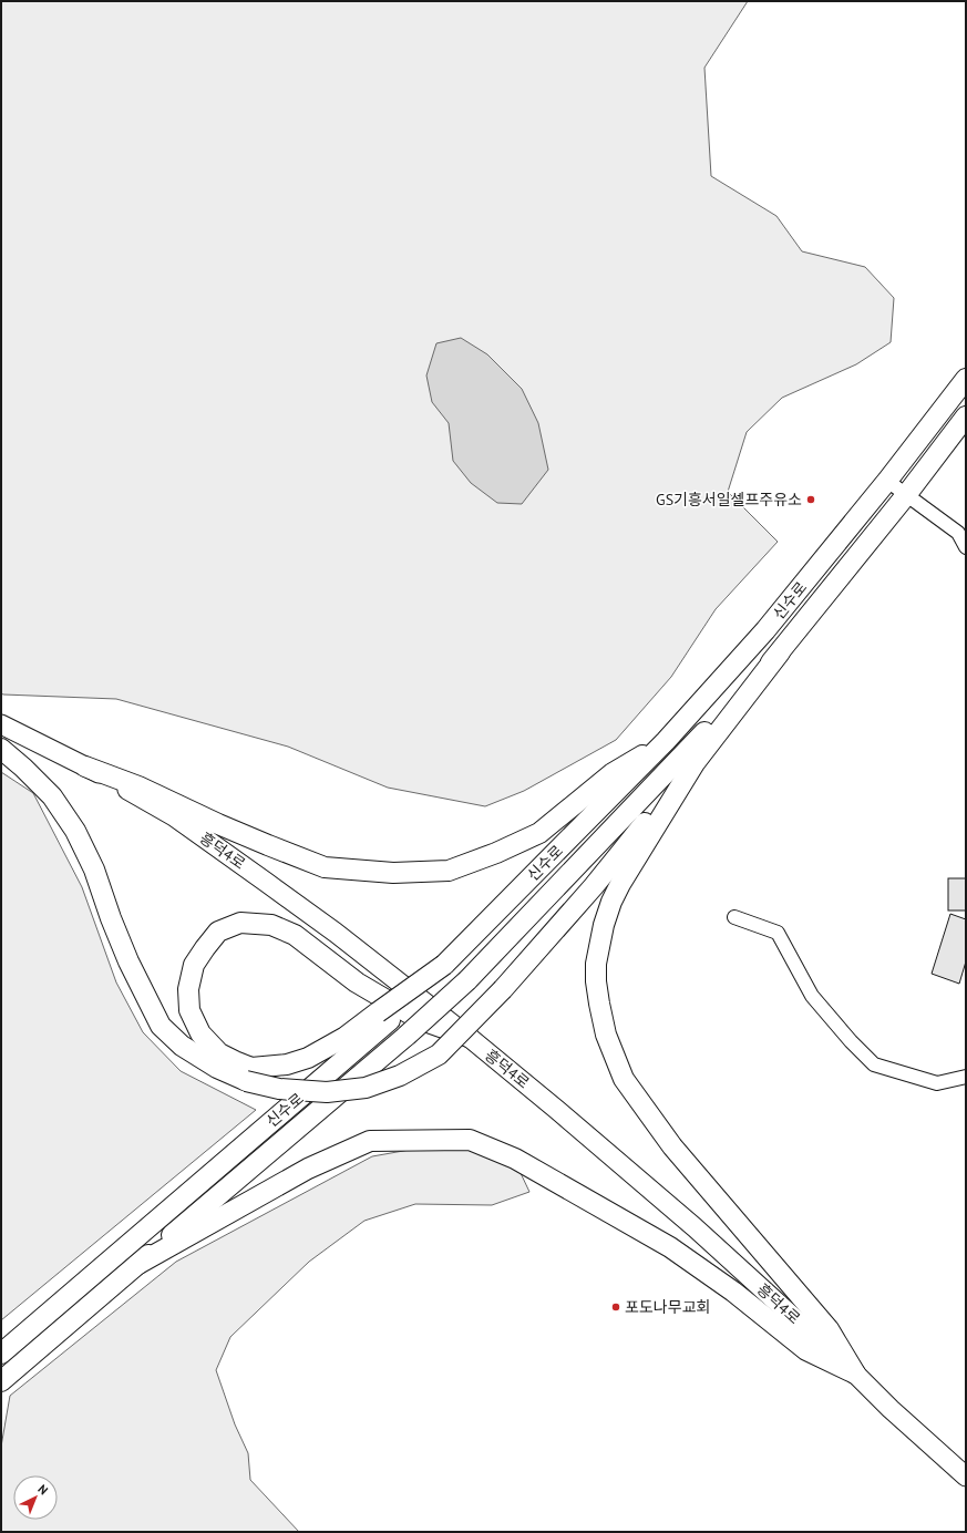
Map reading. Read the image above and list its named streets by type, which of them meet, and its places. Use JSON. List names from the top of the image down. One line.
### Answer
{"streets":{"main road":["신수로"],"street":["흥덕4로"]},"places":["GS기흥서일셀프주유소","포도나무교회"],"north":"top right"}
